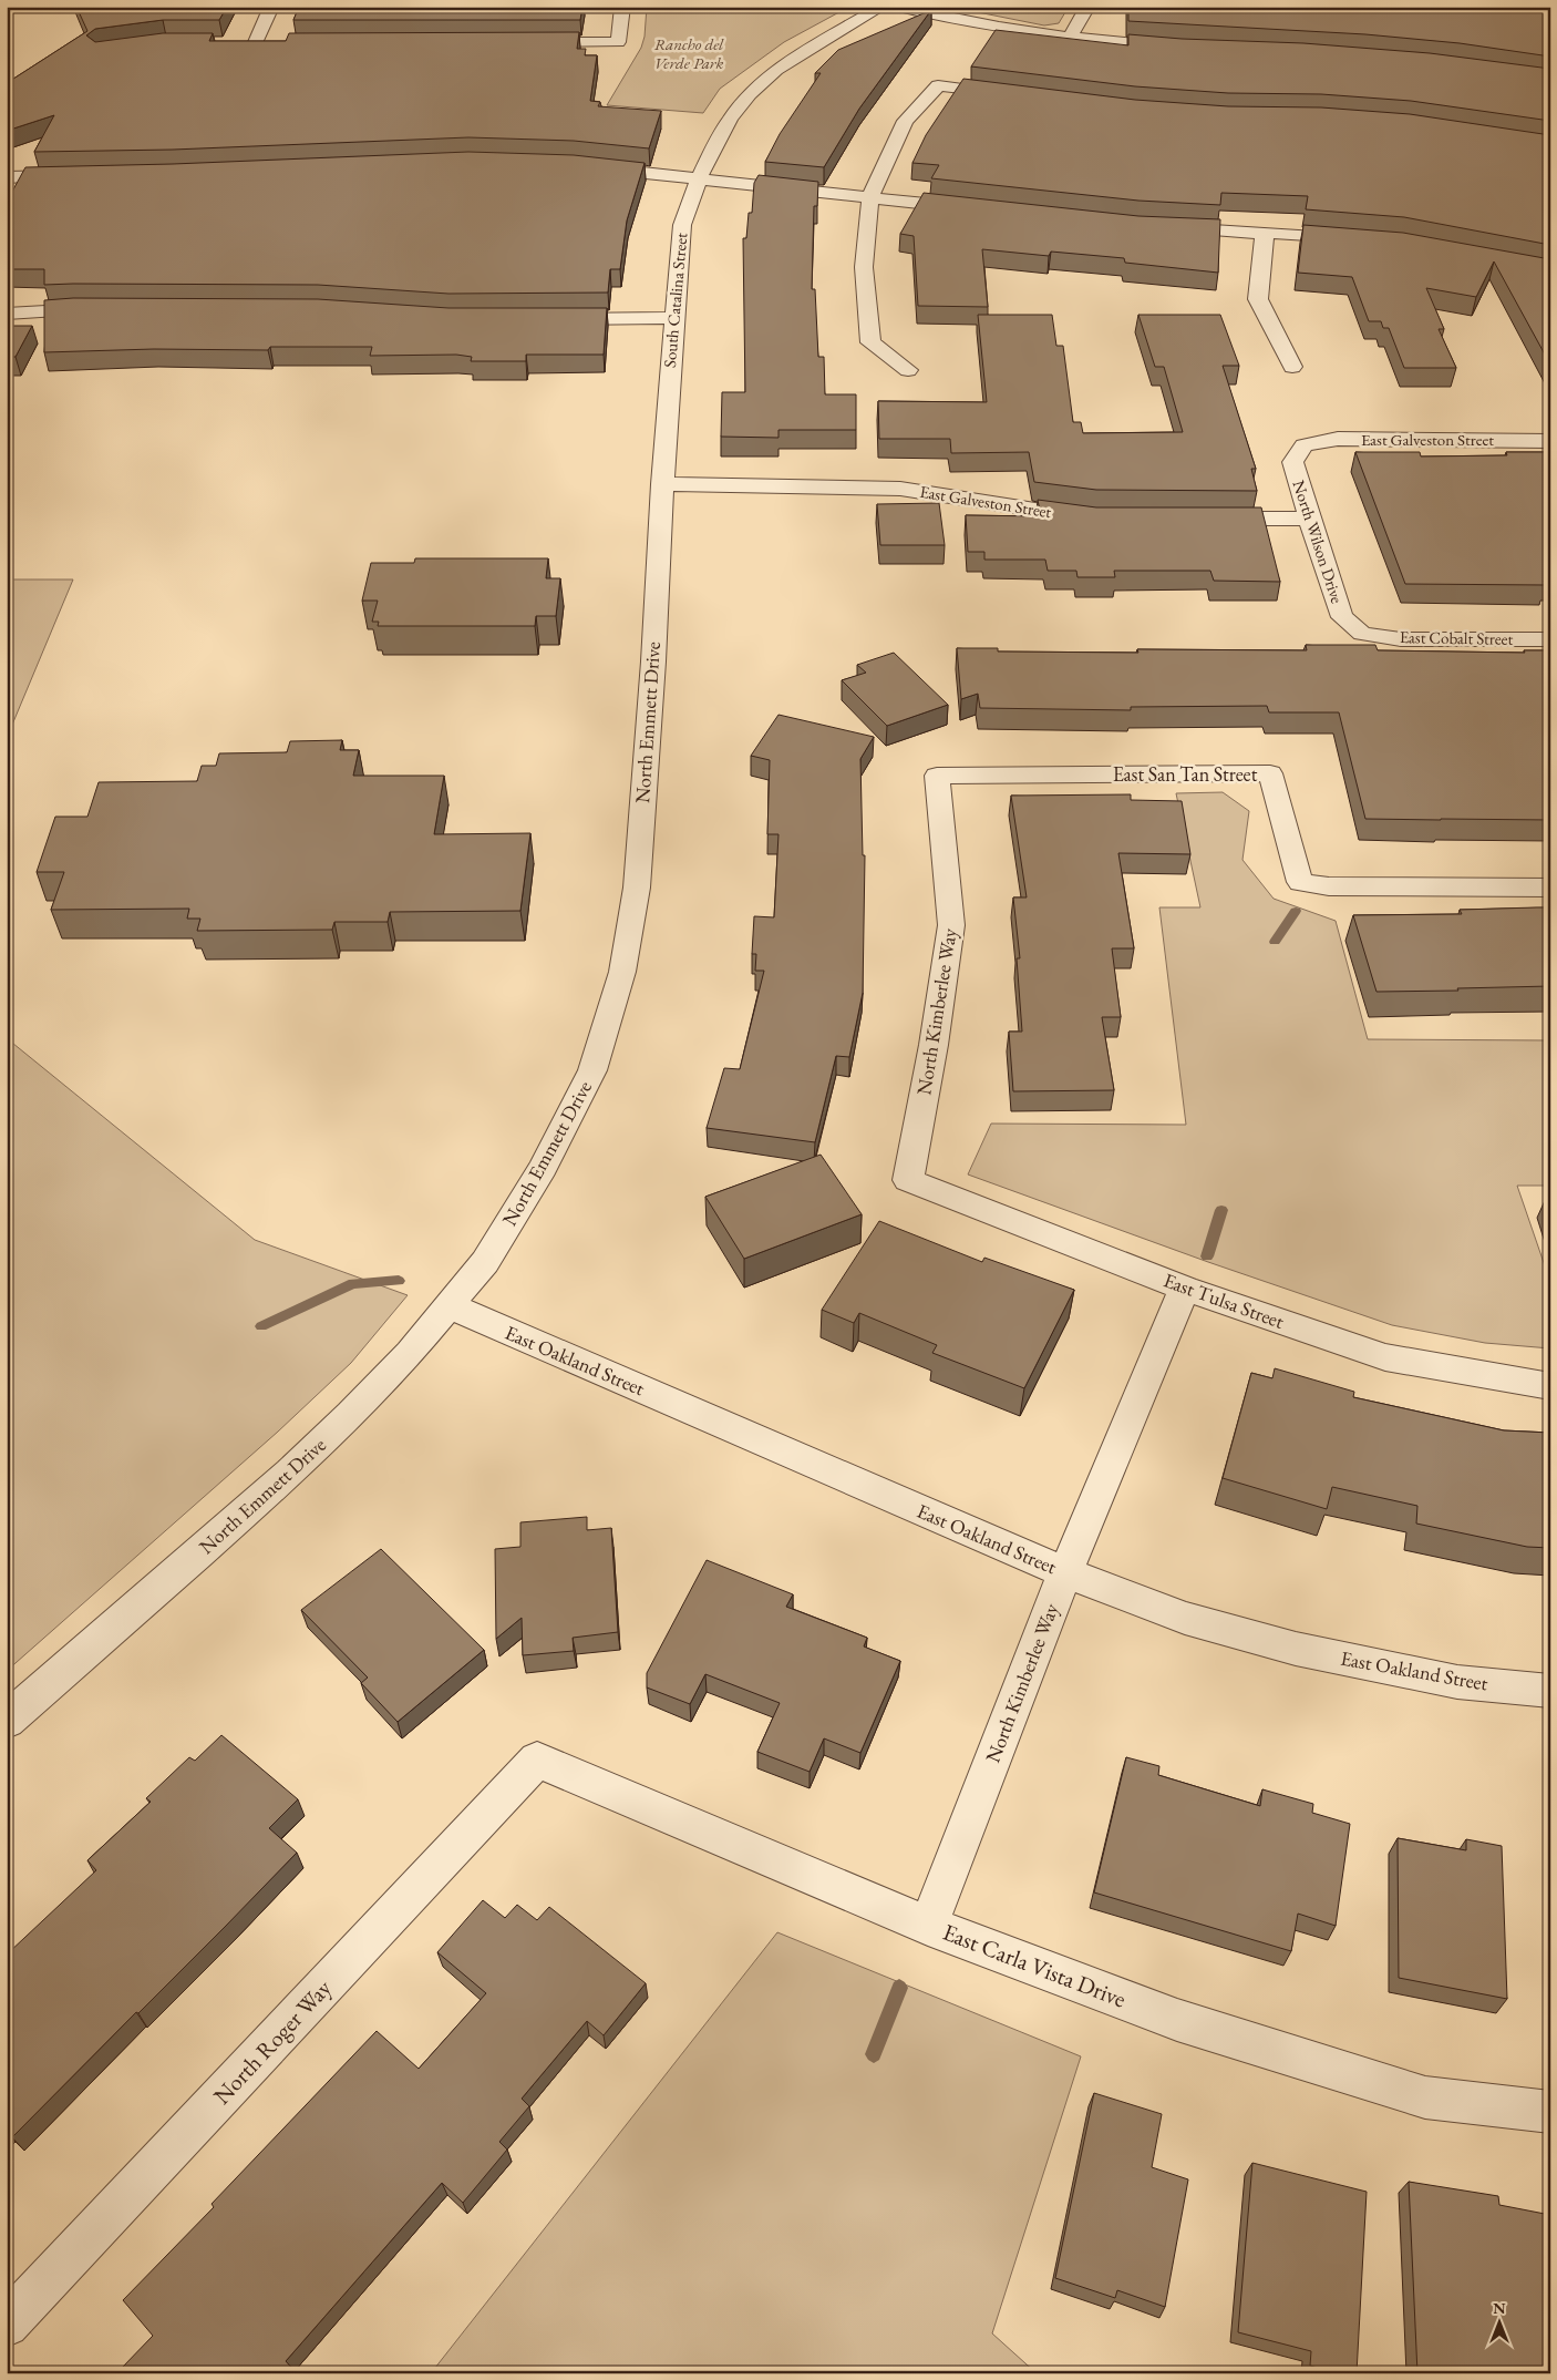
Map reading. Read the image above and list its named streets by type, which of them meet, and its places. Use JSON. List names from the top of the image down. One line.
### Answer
{"streets":{"street":["South Catalina Street","East Galveston Street","North Wilson Drive","East Cobalt Street","North Emmett Drive","East San Tan Street","North Kimberlee Way","East Tulsa Street","East Oakland Street","East Carla Vista Drive","North Roger Way"]},"crossings":[["South Catalina Street","North Emmett Drive"],["East Galveston Street","North Wilson Drive"],["East Galveston Street","North Emmett Drive"],["North Wilson Drive","East Cobalt Street"],["North Emmett Drive","East Oakland Street"],["East San Tan Street","North Kimberlee Way"],["North Kimberlee Way","East Tulsa Street"],["North Kimberlee Way","East Oakland Street"],["North Kimberlee Way","East Carla Vista Drive"],["East Carla Vista Drive","North Roger Way"]],"parks":["Rancho del Verde Park"],"north":"top"}
